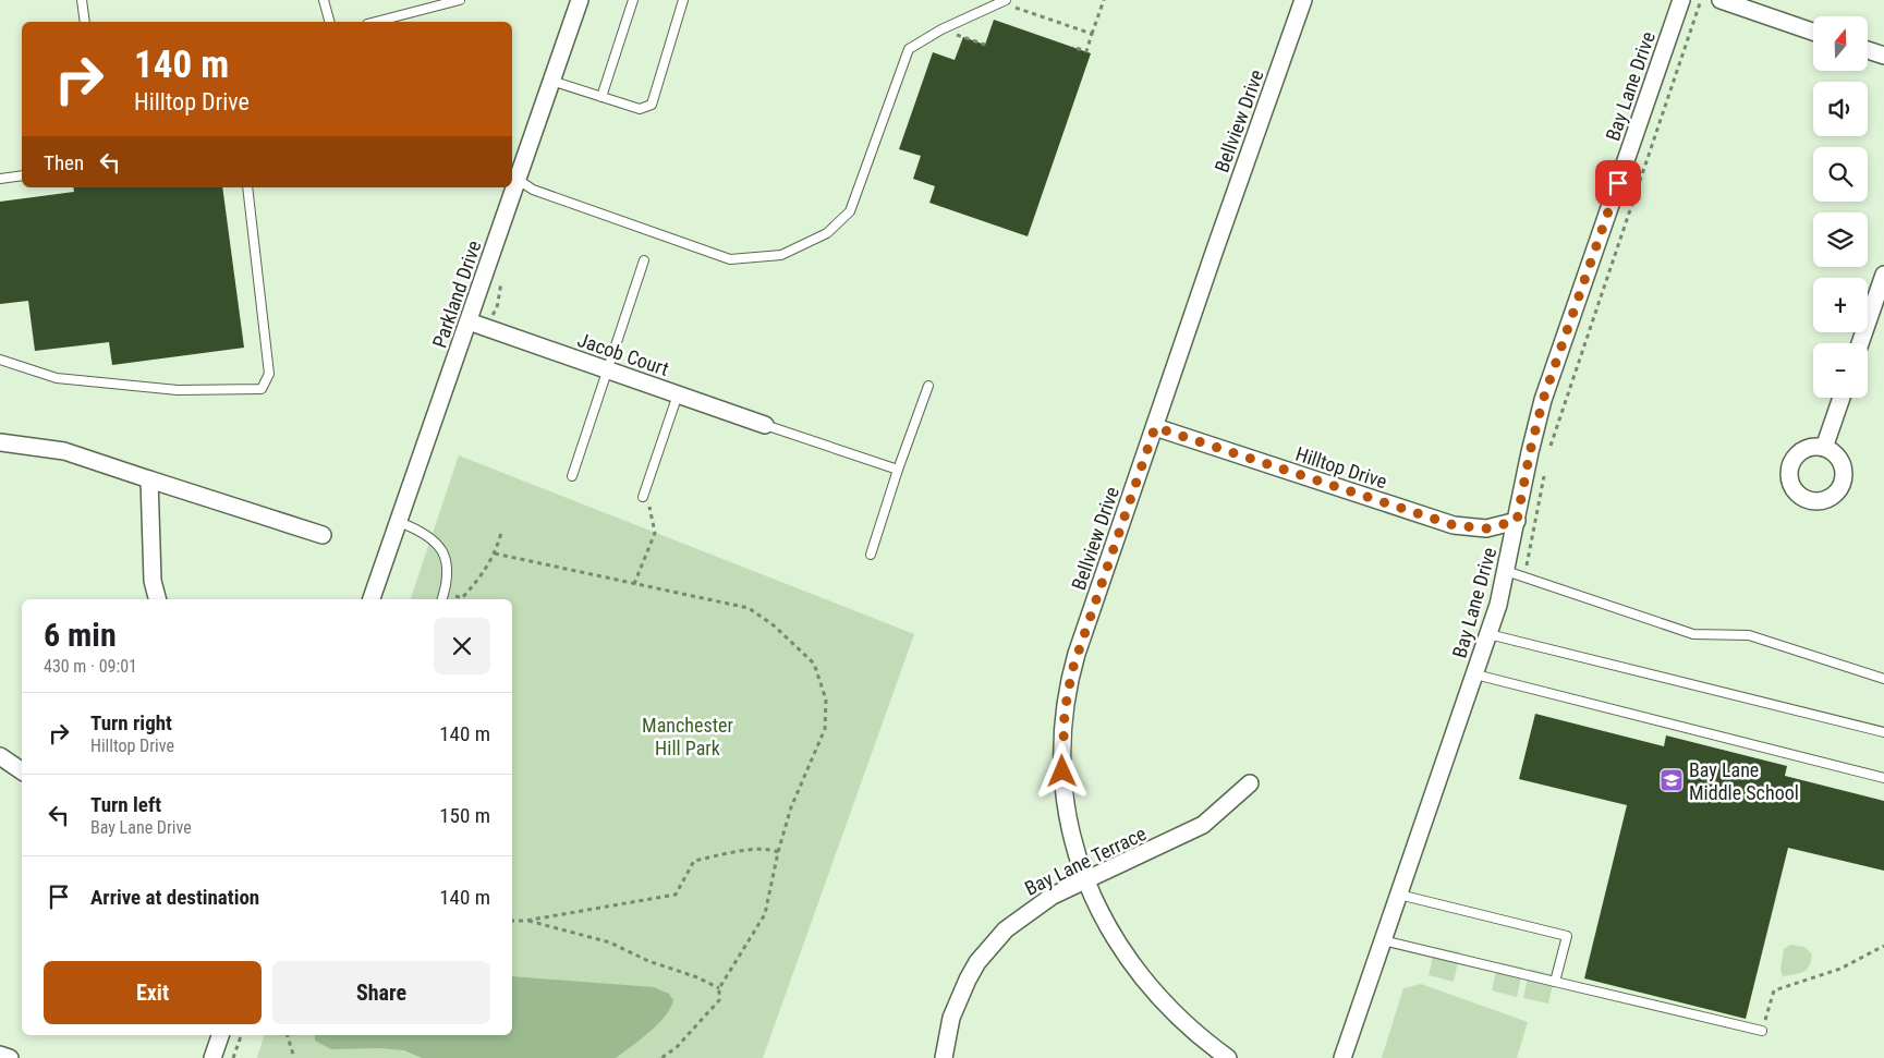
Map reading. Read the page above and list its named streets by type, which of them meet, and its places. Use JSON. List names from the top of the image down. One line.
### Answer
{"streets":{"street":["Bay Lane Drive","Bellview Drive","Parkland Drive","Jacob Court","Hilltop Drive","Bay Lane Terrace"]},"crossings":[["Bay Lane Drive","Hilltop Drive"],["Bellview Drive","Hilltop Drive"],["Bellview Drive","Bay Lane Terrace"],["Parkland Drive","Jacob Court"]],"parks":["Manchester Hill Park"],"places":{"school or university":["Bay Lane Middle School"]},"north":"top","page":{"map_buttons":["+","−"],"turn":["140 m","Hilltop Drive"],"then":"Then","heading":["6 min","430 m · 09:01"],"list":[{"name":"Turn right","note":"Hilltop Drive","value":"140 m"},{"name":"Turn left","note":"Bay Lane Drive","value":"150 m"},{"name":"Arrive at destination","value":"140 m"}],"buttons":["Exit","Share"]}}
